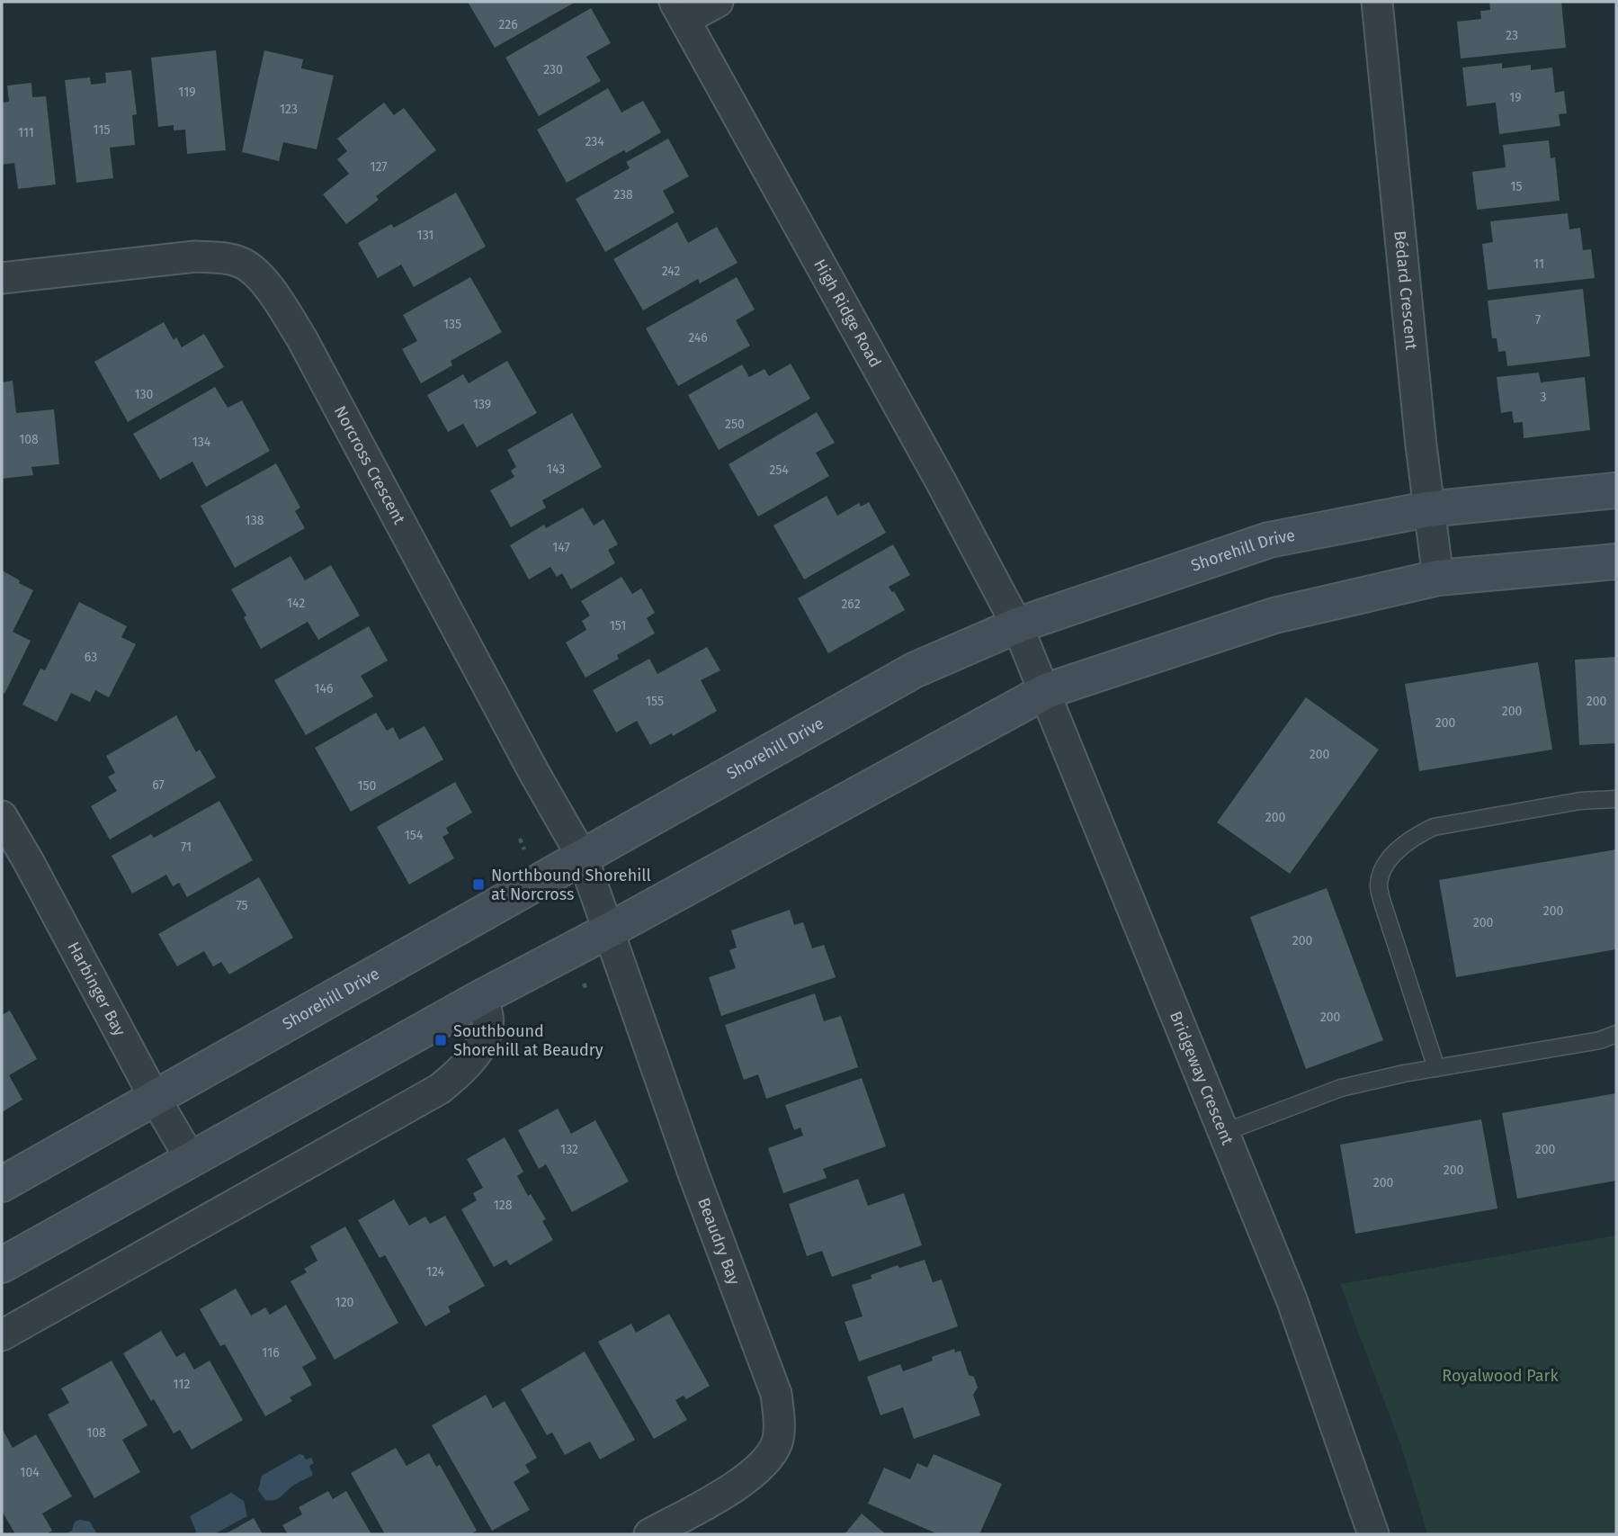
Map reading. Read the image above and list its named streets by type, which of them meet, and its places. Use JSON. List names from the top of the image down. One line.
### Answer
{"streets":{"street":["Bédard Crescent","High Ridge Road","Norcross Crescent","Shorehill Drive","Harbinger Bay","Bridgeway Crescent","Beaudry Bay"]},"crossings":[["Bédard Crescent","Shorehill Drive"],["High Ridge Road","Shorehill Drive"],["High Ridge Road","Bridgeway Crescent"],["Norcross Crescent","Shorehill Drive"],["Norcross Crescent","Beaudry Bay"],["Shorehill Drive","Harbinger Bay"],["Shorehill Drive","Bridgeway Crescent"]],"parks":["Royalwood Park"],"places":{"transit":["Northbound Shorehill at Norcross","Southbound Shorehill at Beaudry"]},"house_numbers":["226","23","230","119","19","123","115","111","234","127","15","238","131","11","242","7","135","246","130","3","139","250","108","134","143","254","138","147","142","262","151","63","146","155","200","200","200","200","67","150","200","154","71","75","200","200","200","200","132","200","200","200","128","124","120","116","112","108","104"]}
